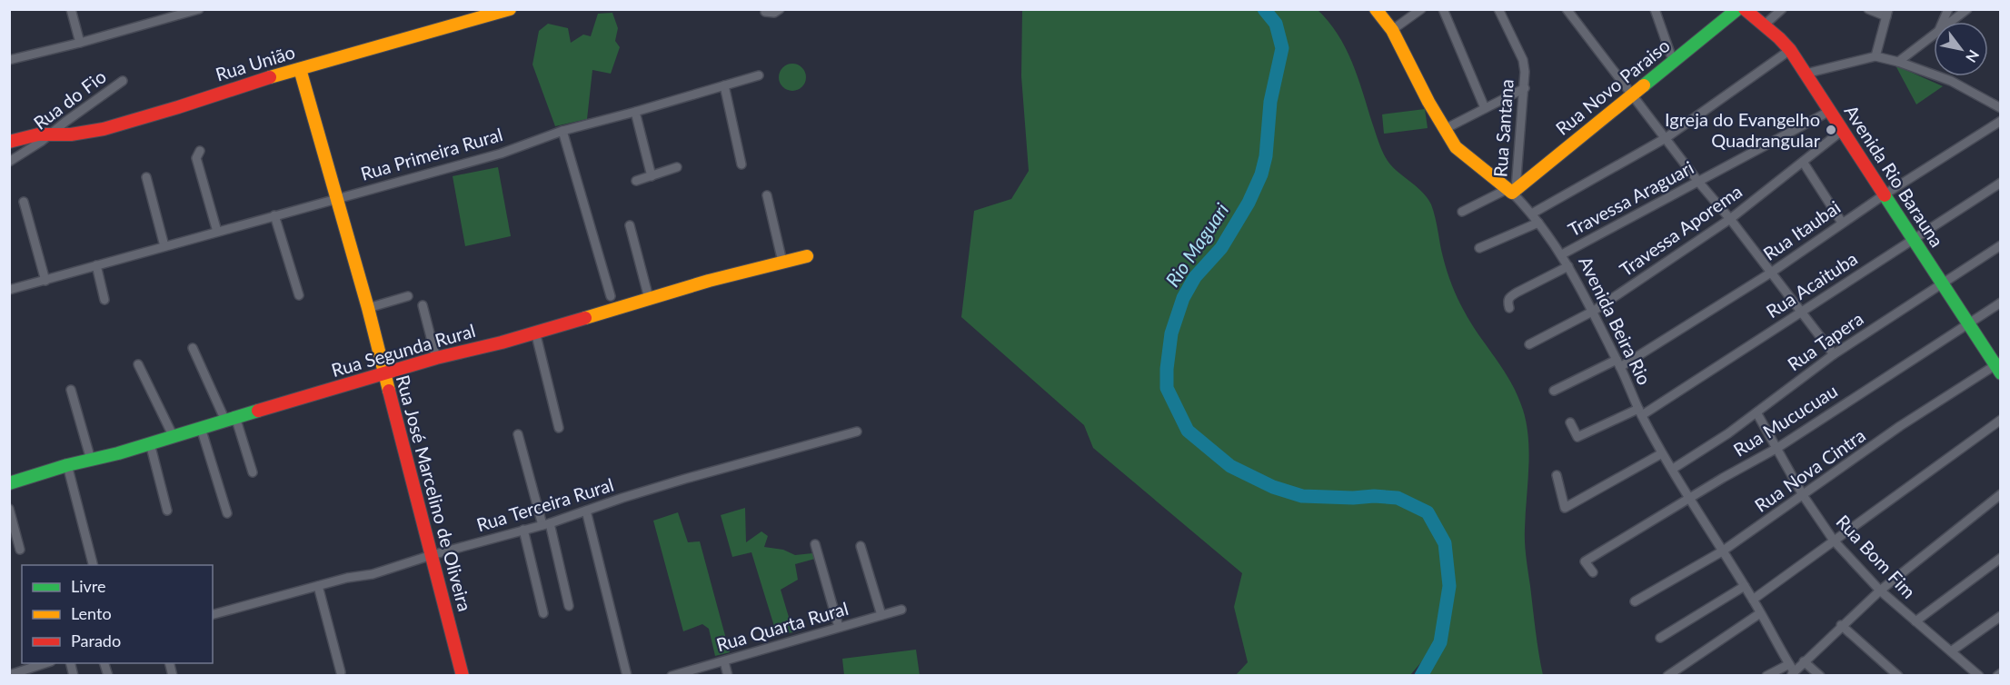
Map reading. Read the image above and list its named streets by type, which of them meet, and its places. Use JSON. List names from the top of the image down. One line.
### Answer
{"streets":{"street":["Rua União","Rua Novo Paraiso","Rua do Fio","Rua Santana","Rua Primeira Rural","Avenida Rio Barauna","Travessa Araguari","Travessa Aporema","Rua Itaubai","Rua Acaituba","Avenida Beira Rio","Rua Tapera","Rua Segunda Rural","Rua Mucucuau","Rua Nova Cintra","Rua José Marcelino de Oliveira","Rua Terceira Rural","Rua Bom Fim","Rua Quarta Rural"]},"crossings":[["Rua União","Rua do Fio"],["Rua União","Rua José Marcelino de Oliveira"],["Rua Novo Paraiso","Rua Santana"],["Rua Novo Paraiso","Avenida Beira Rio"],["Rua Santana","Avenida Beira Rio"],["Rua Primeira Rural","Rua José Marcelino de Oliveira"],["Avenida Rio Barauna","Travessa Araguari"],["Avenida Rio Barauna","Travessa Aporema"],["Avenida Rio Barauna","Rua Itaubai"],["Avenida Rio Barauna","Rua Acaituba"],["Avenida Rio Barauna","Rua Tapera"],["Avenida Rio Barauna","Rua Mucucuau"],["Avenida Rio Barauna","Rua Nova Cintra"],["Travessa Araguari","Avenida Beira Rio"],["Travessa Aporema","Avenida Beira Rio"],["Rua Itaubai","Avenida Beira Rio"],["Rua Acaituba","Avenida Beira Rio"],["Avenida Beira Rio","Rua Tapera"],["Avenida Beira Rio","Rua Mucucuau"],["Avenida Beira Rio","Rua Nova Cintra"],["Rua Tapera","Rua Bom Fim"],["Rua Segunda Rural","Rua José Marcelino de Oliveira"],["Rua Mucucuau","Rua Bom Fim"],["Rua Nova Cintra","Rua Bom Fim"],["Rua José Marcelino de Oliveira","Rua Terceira Rural"]],"water":["Rio Maguari"],"places":["Igreja do Evangelho Quadrangular"],"legend":["Livre","Lento","Parado"],"north":"bottom right"}
